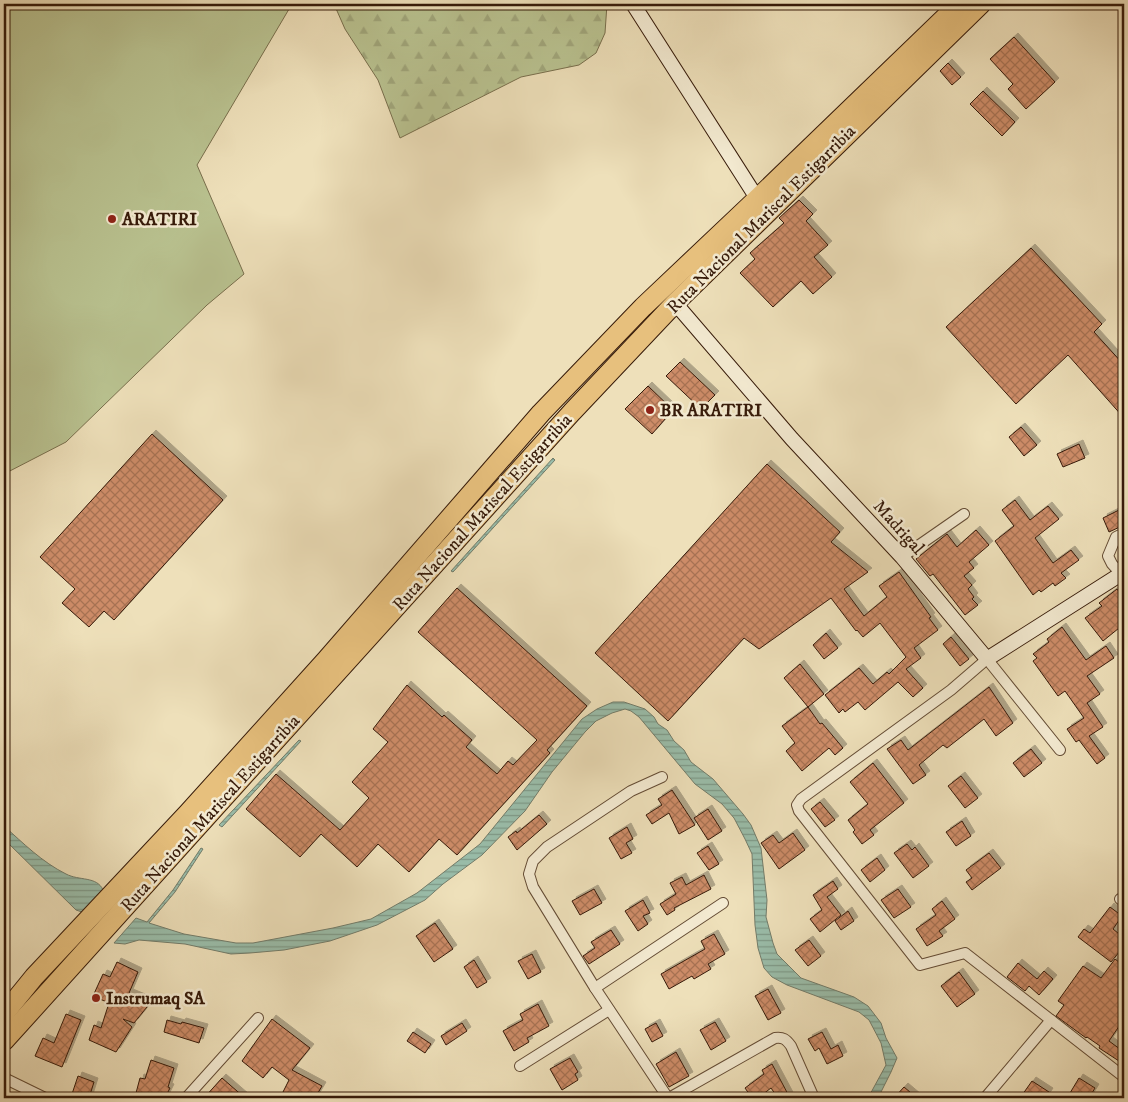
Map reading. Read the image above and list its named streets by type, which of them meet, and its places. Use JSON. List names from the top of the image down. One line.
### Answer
{"streets":{"highway":["Ruta Nacional Mariscal Estigarribia"],"street":["Madrigal"]},"crossings":[["Ruta Nacional Mariscal Estigarribia","Madrigal"]],"places":["ARATIRI","BR ARATIRI","Instrumaq SA"]}
